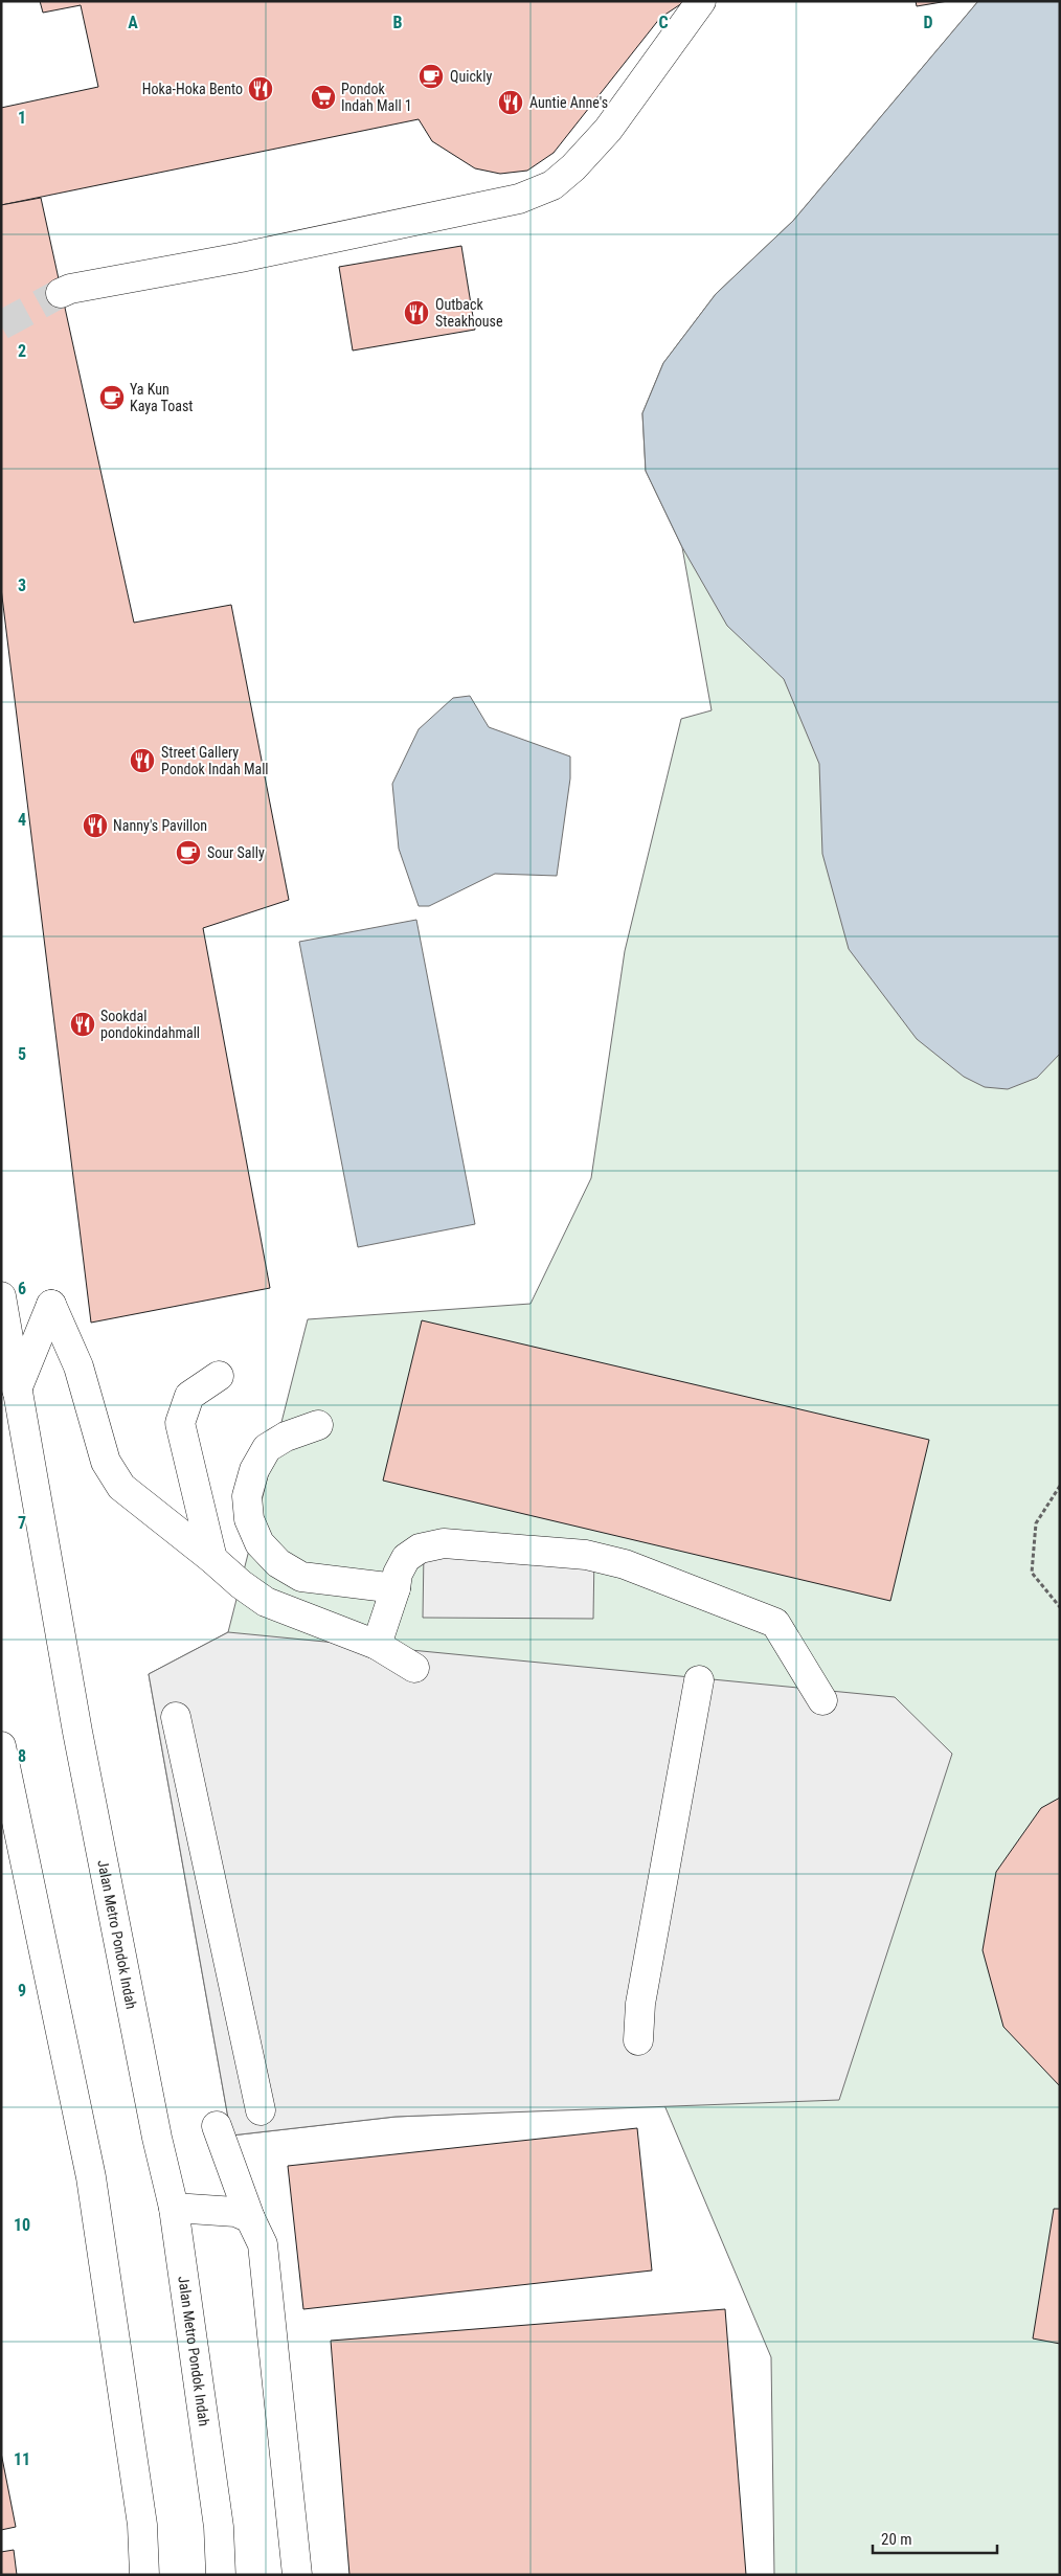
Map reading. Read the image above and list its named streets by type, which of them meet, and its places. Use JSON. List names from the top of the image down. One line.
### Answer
{"streets":{"main road":["Jalan Metro Pondok Indah"]},"places":{"cafe":["Quickly","Ya Kun Kaya Toast","Sour Sally"],"restaurant":["Hoka-Hoka Bento","Auntie Anne's","Outback Steakhouse","Street Gallery Pondok Indah Mall","Nanny's Pavillon","Sookdal pondokindahmall"],"supermarket":["Pondok Indah Mall 1"]},"scale_bar":"20 m","grid":{"columns":["A","B","C","D"],"rows":["1","2","3","4","5","6","7","8","9","10","11"]}}
